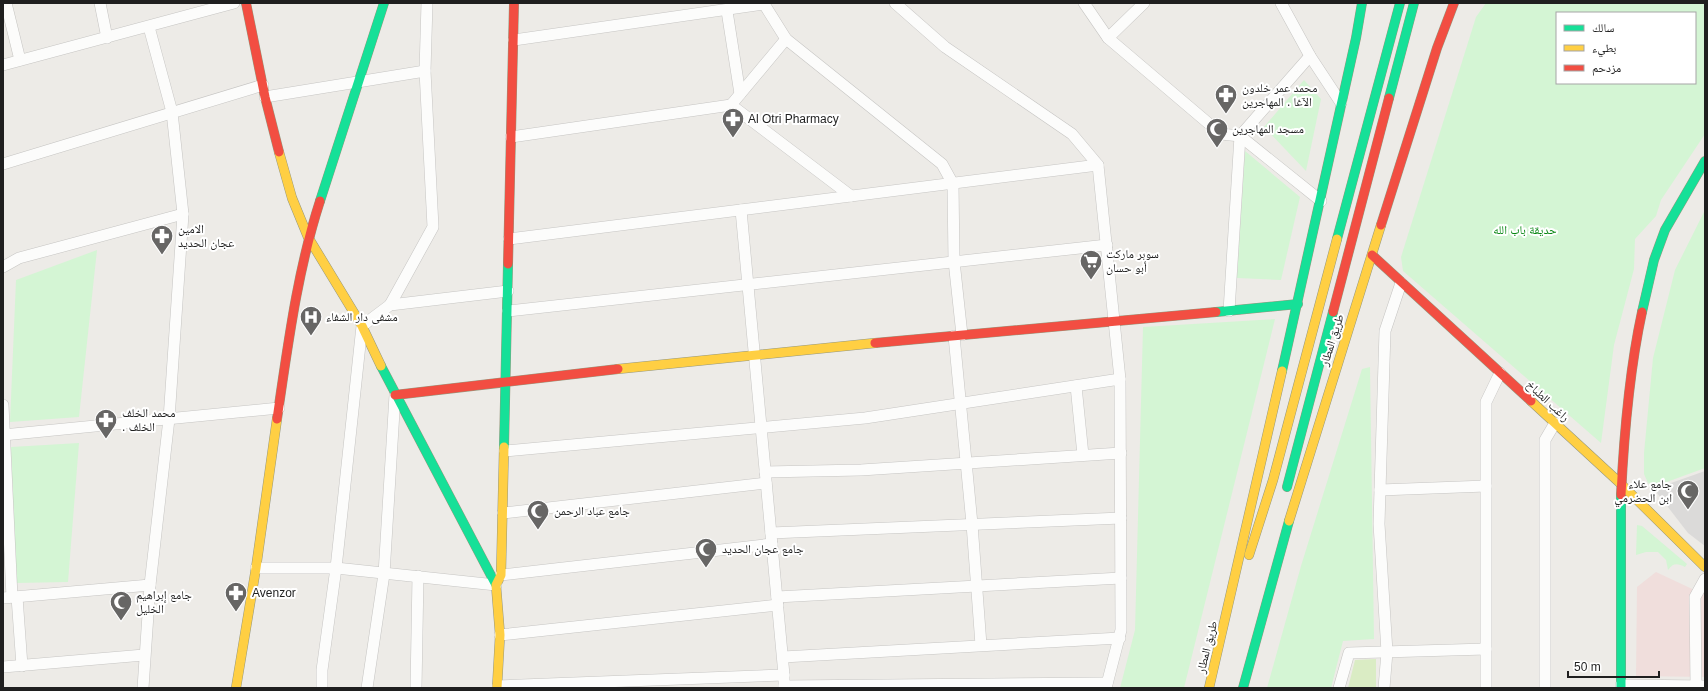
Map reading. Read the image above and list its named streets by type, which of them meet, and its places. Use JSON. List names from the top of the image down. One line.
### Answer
{"streets":{"main road":["طريق المطار","راغب الطباخ"]},"crossings":[["طريق المطار","راغب الطباخ"]],"parks":["حديقة باب الله"],"places":{"pharmacy":["محمد عمر خلدون الآغا . المهاجرين","Al Otri Pharmacy","الامين عجان الحديد","محمد الخلف . الخلف","Avenzor"],"mosque":["مسجد المهاجرين","جامع علاء ابن الحضرمي","جامع عباد الرحمن","جامع عجان الحديد","جامع إبراهيم الخليل"],"supermarket":["سوبر ماركت أبو حسان"],"hospital":["مشفى دار الشفاء"]},"legend":["سالك","بطيء","مزدحم"],"scale_bar":"50 m"}
